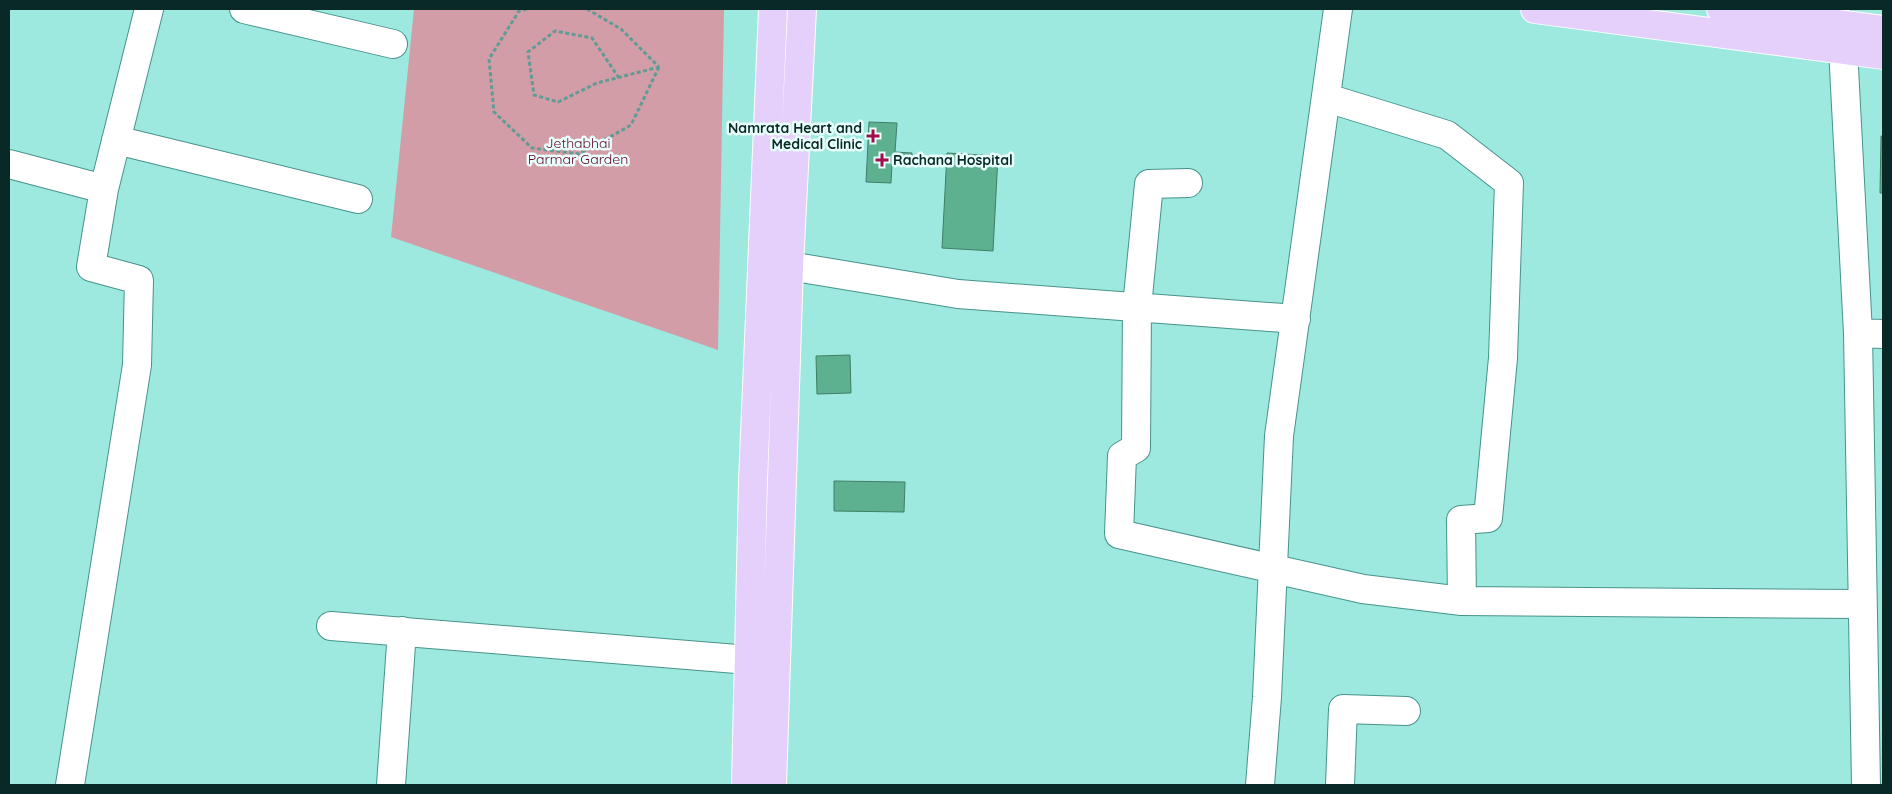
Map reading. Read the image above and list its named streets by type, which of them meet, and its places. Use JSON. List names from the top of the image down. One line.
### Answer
{"parks":["Jethabhai Parmar Garden"],"places":{"health":["Namrata Heart and Medical Clinic","Rachana Hospital"]}}
